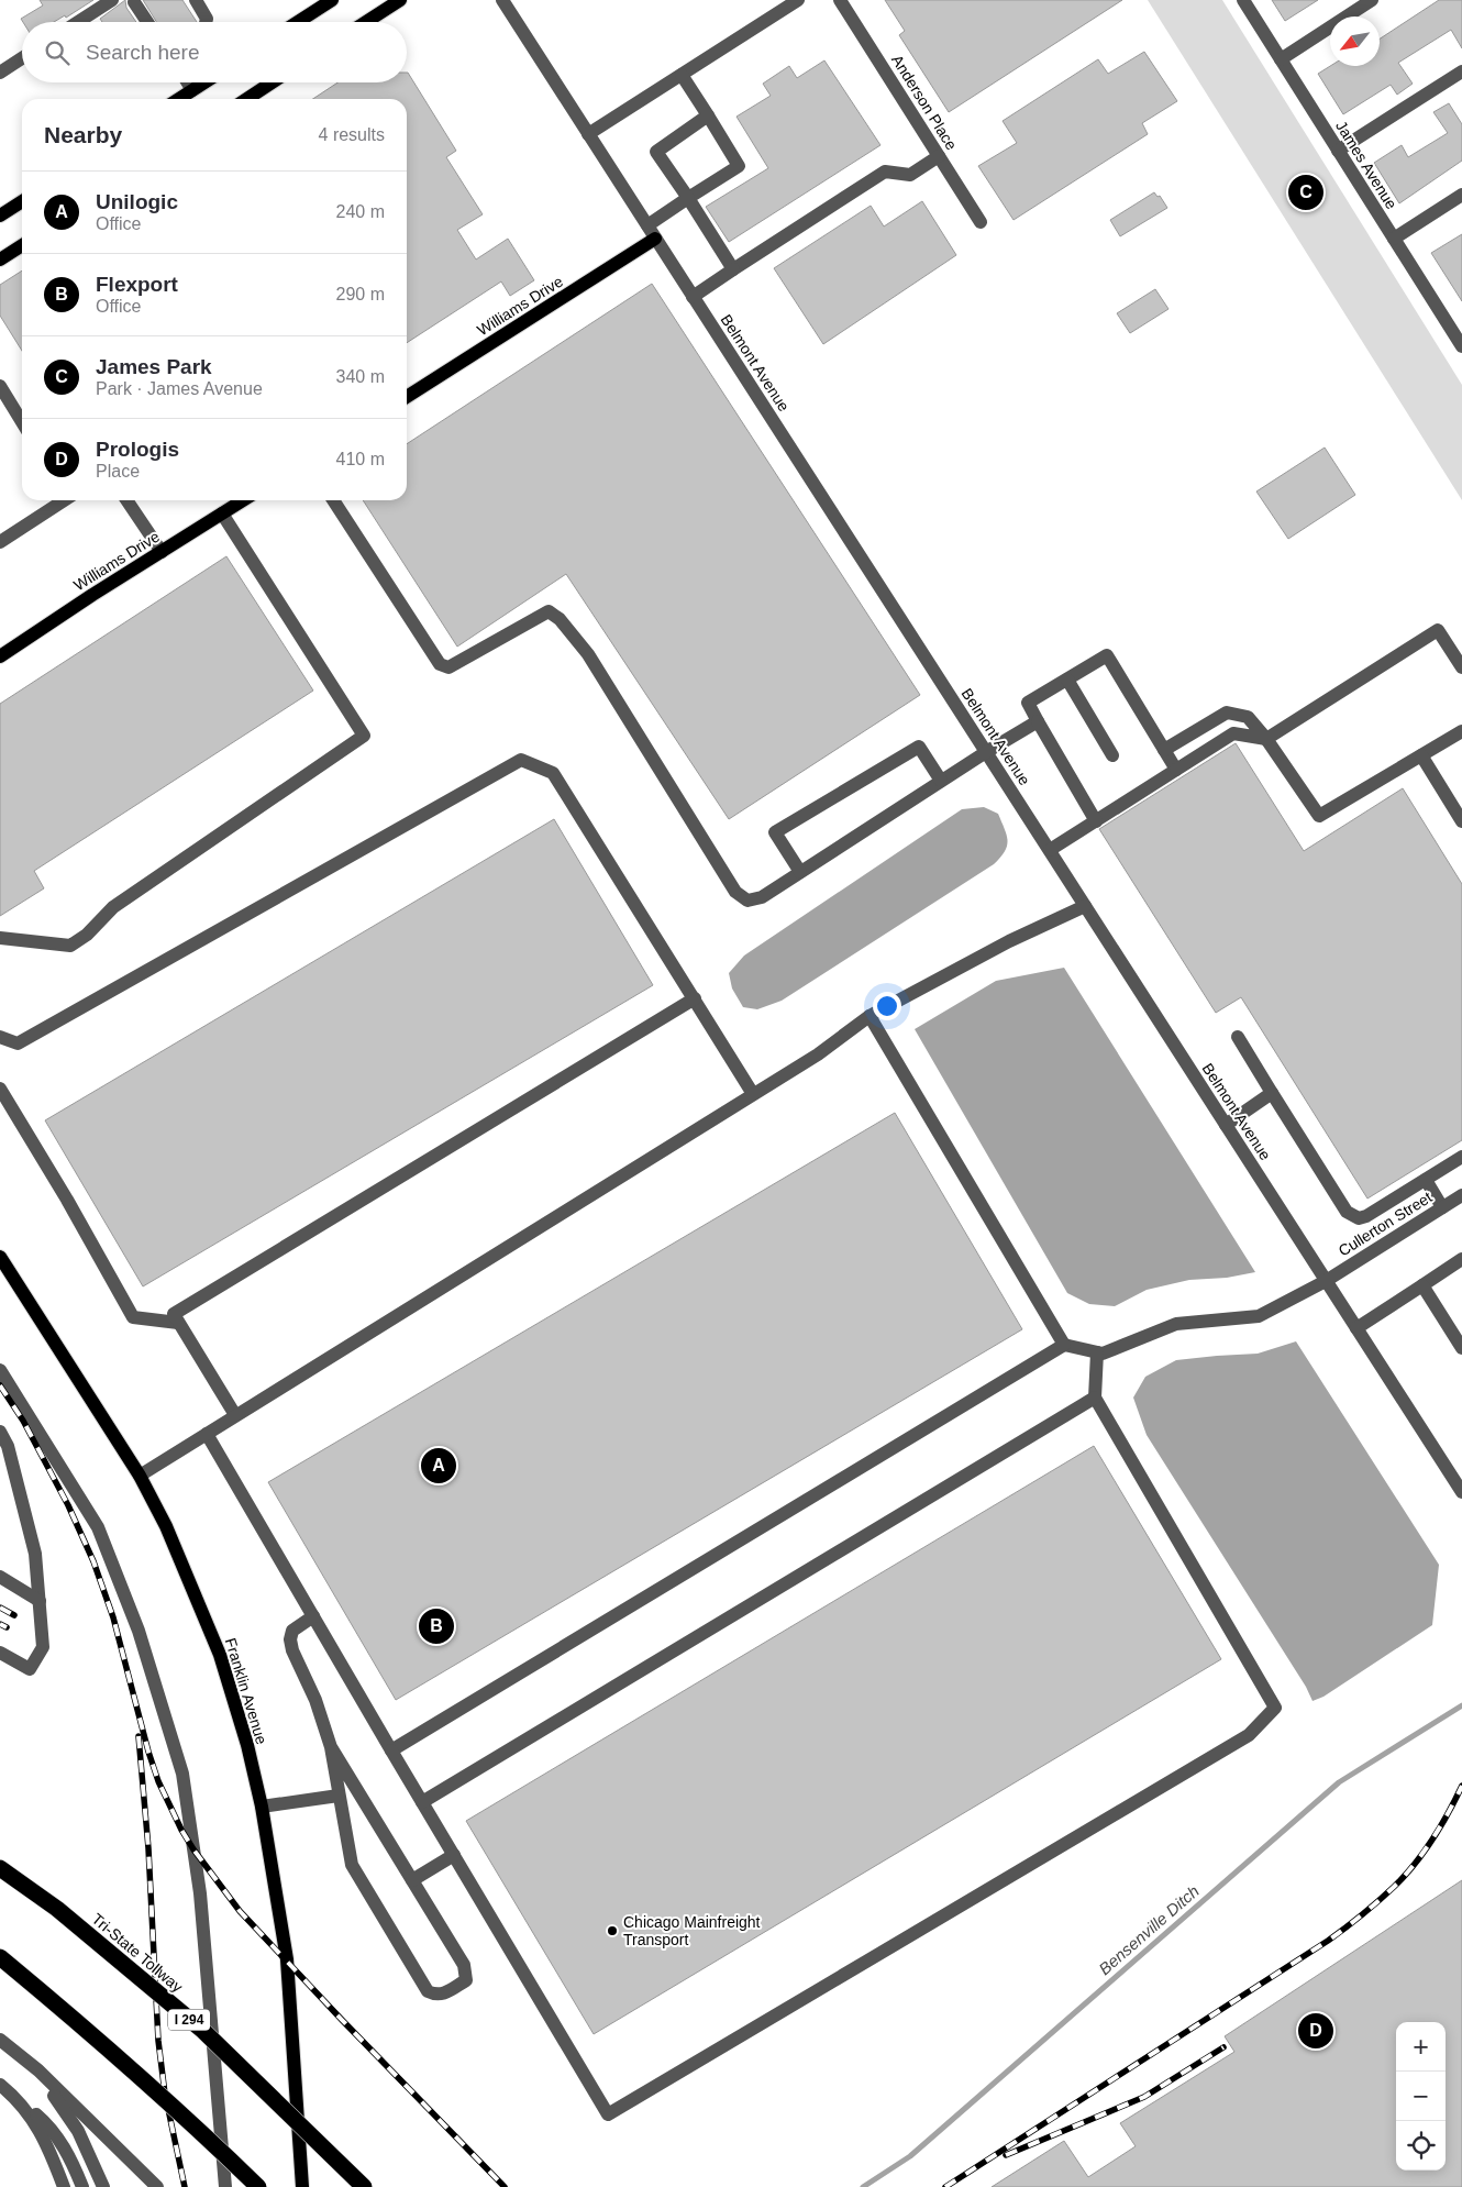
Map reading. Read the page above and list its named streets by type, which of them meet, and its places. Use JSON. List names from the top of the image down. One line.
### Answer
{"streets":{"highway":["Tri-State Tollway","I 294"],"main road":["Williams Drive","Franklin Avenue"],"street":["Anderson Place","James Avenue","Belmont Avenue","Cullerton Street"]},"crossings":[["Williams Drive","Belmont Avenue"],["Belmont Avenue","Cullerton Street"]],"water":["Bensenville Ditch"],"places":["Chicago Mainfreight Transport"],"north":"bottom left","page":{"search":"Search here","heading":["Nearby","4 results"],"list":[{"mark":"A","name":"Unilogic","note":"Office","value":"240 m"},{"mark":"B","name":"Flexport","note":"Office","value":"290 m"},{"mark":"C","name":"James Park","note":"Park · James Avenue","value":"340 m"},{"mark":"D","name":"Prologis","note":"Place","value":"410 m"}],"pins":["C","A","B","D"],"map_buttons":["+","−"]}}
